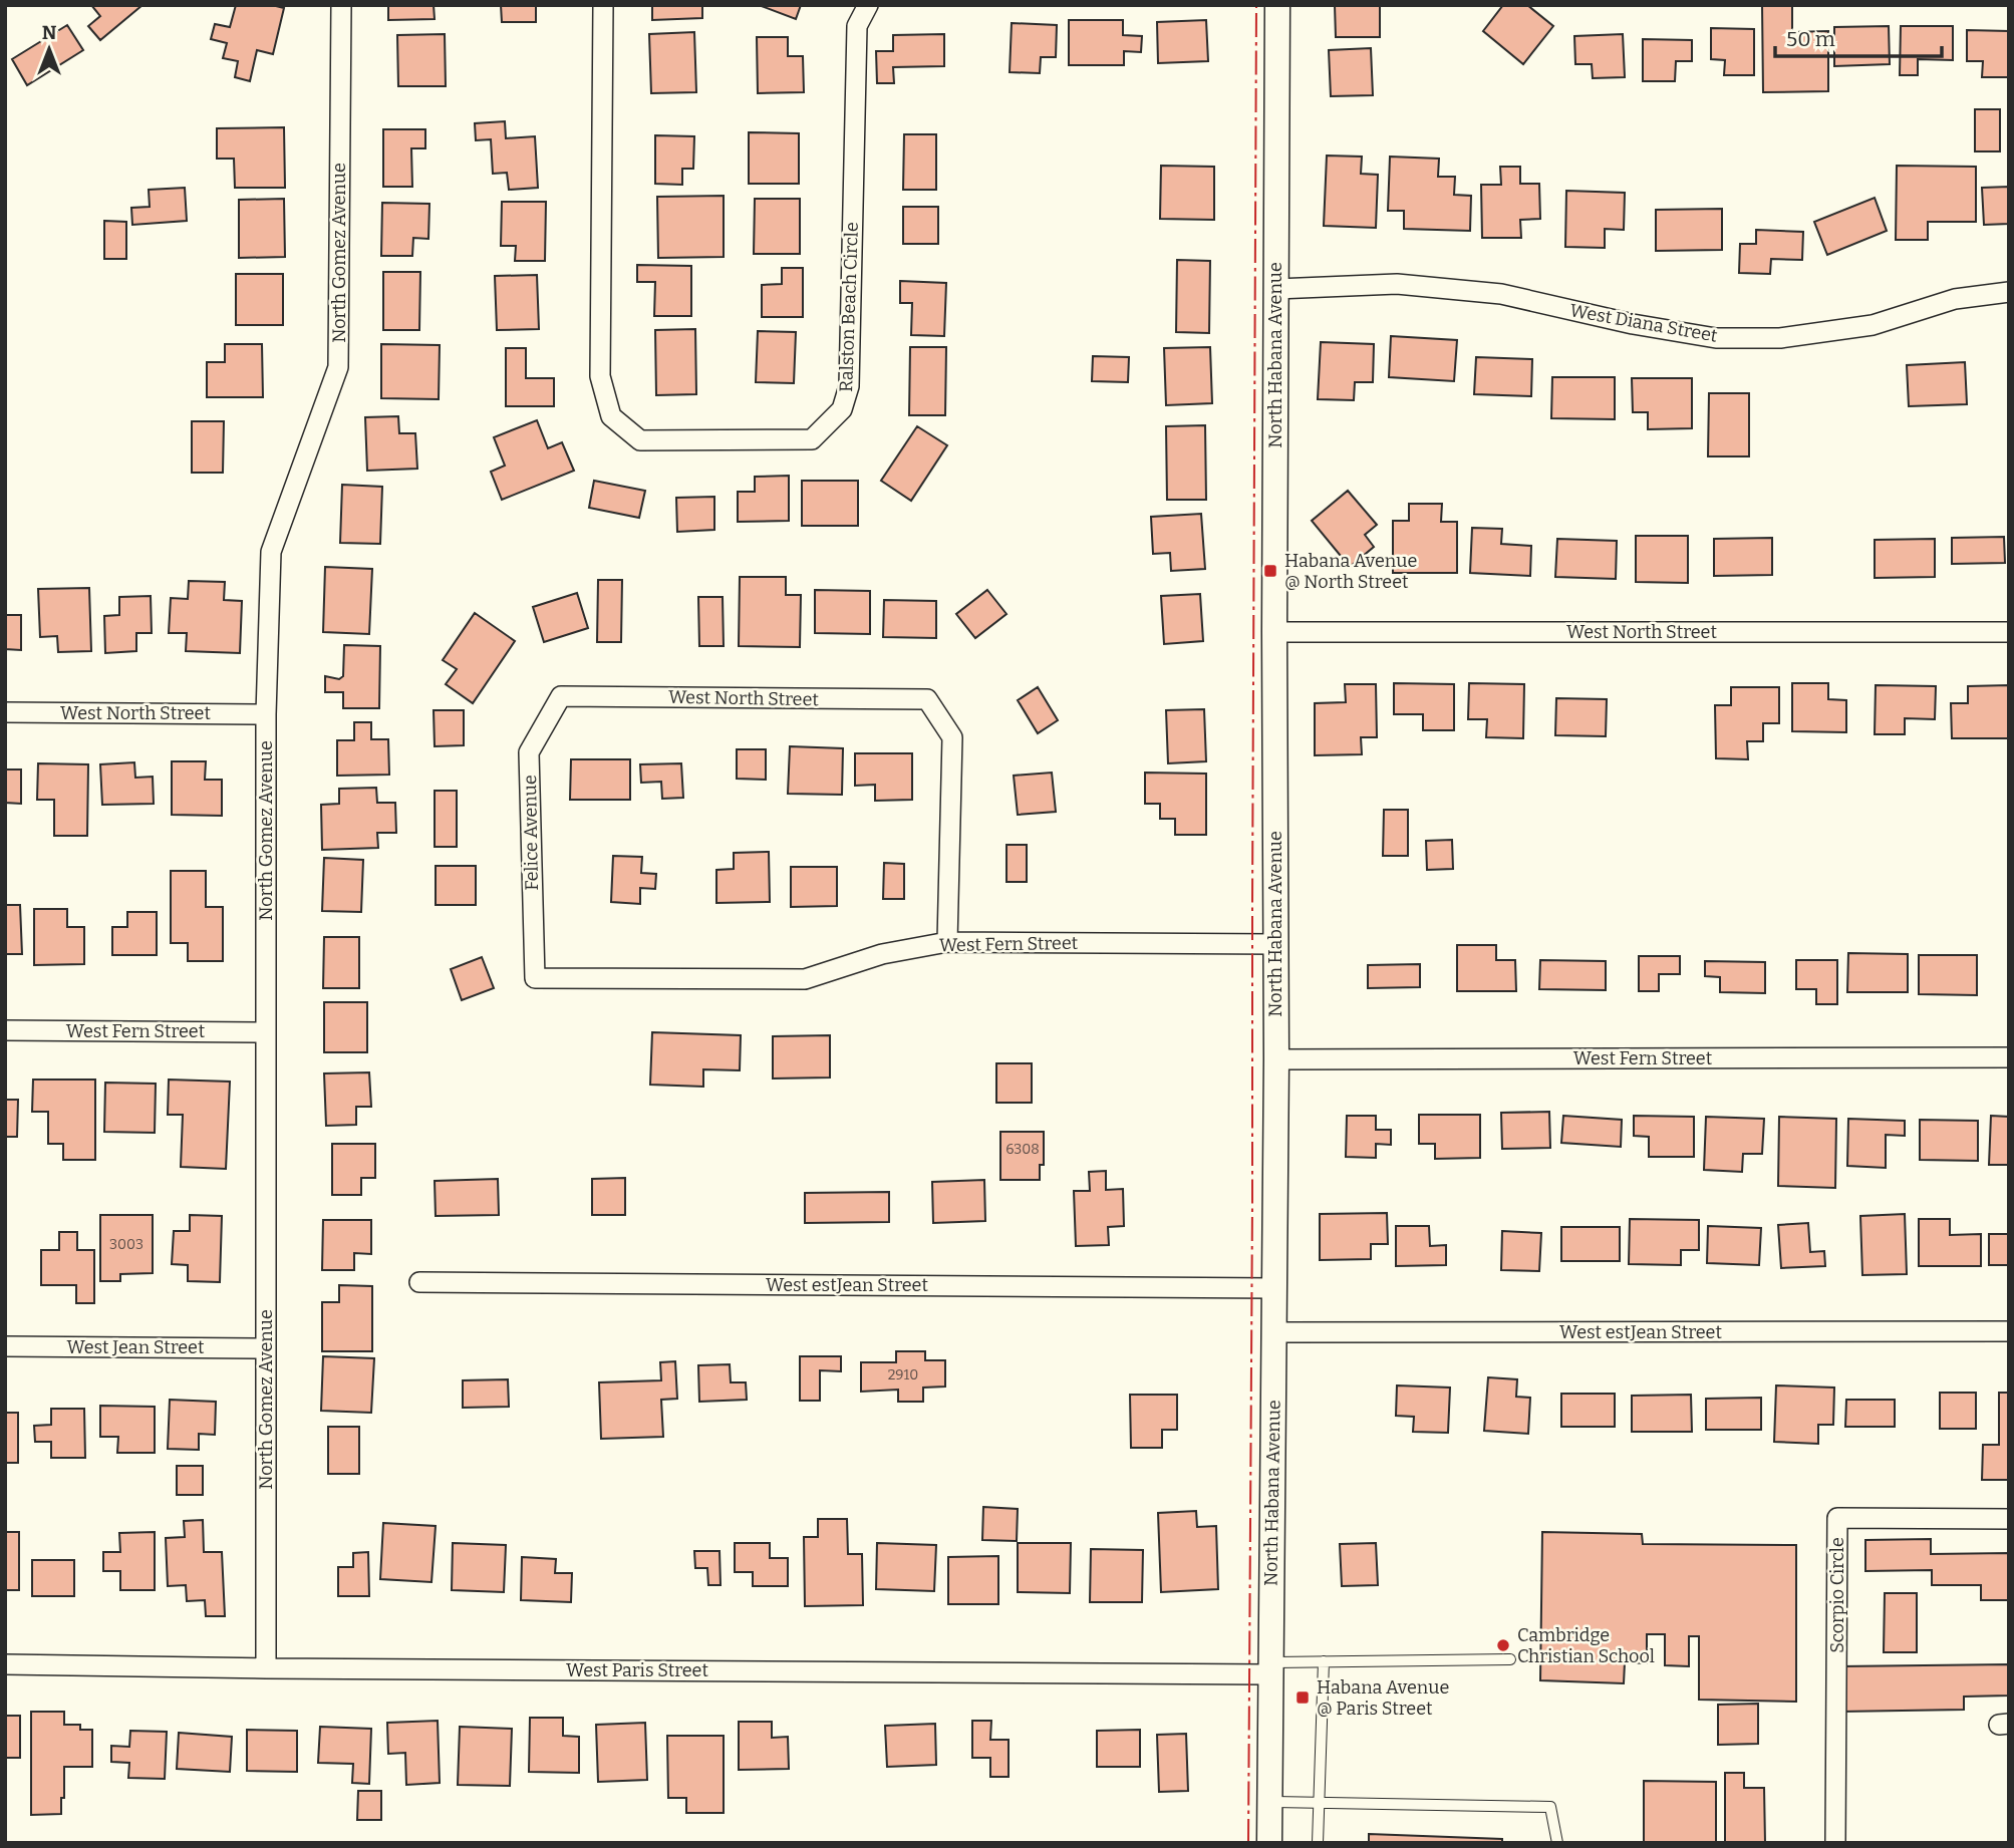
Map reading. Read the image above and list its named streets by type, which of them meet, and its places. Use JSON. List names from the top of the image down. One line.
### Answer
{"streets":{"street":["North Gomez Avenue","Ralston Beach Circle","West Diana Street","North Habana Avenue","West North Street","Felice Avenue","West Fern Street","West estJean Street","West Jean Street","Scorpio Circle","West Paris Street"]},"crossings":[["North Gomez Avenue","West North Street"],["North Gomez Avenue","West Fern Street"],["North Gomez Avenue","West Jean Street"],["North Gomez Avenue","West Paris Street"],["West Diana Street","North Habana Avenue"],["North Habana Avenue","West North Street"],["North Habana Avenue","West Fern Street"],["North Habana Avenue","West estJean Street"],["North Habana Avenue","West Paris Street"],["West North Street","Felice Avenue"],["West North Street","West Fern Street"],["Felice Avenue","West Fern Street"]],"places":{"transit":["Habana Avenue @ North Street","Habana Avenue @ Paris Street"],"other":["Cambridge Christian School"]},"house_numbers":["6308","3003","2910"],"scale_bar":"50 m","north":"top"}
